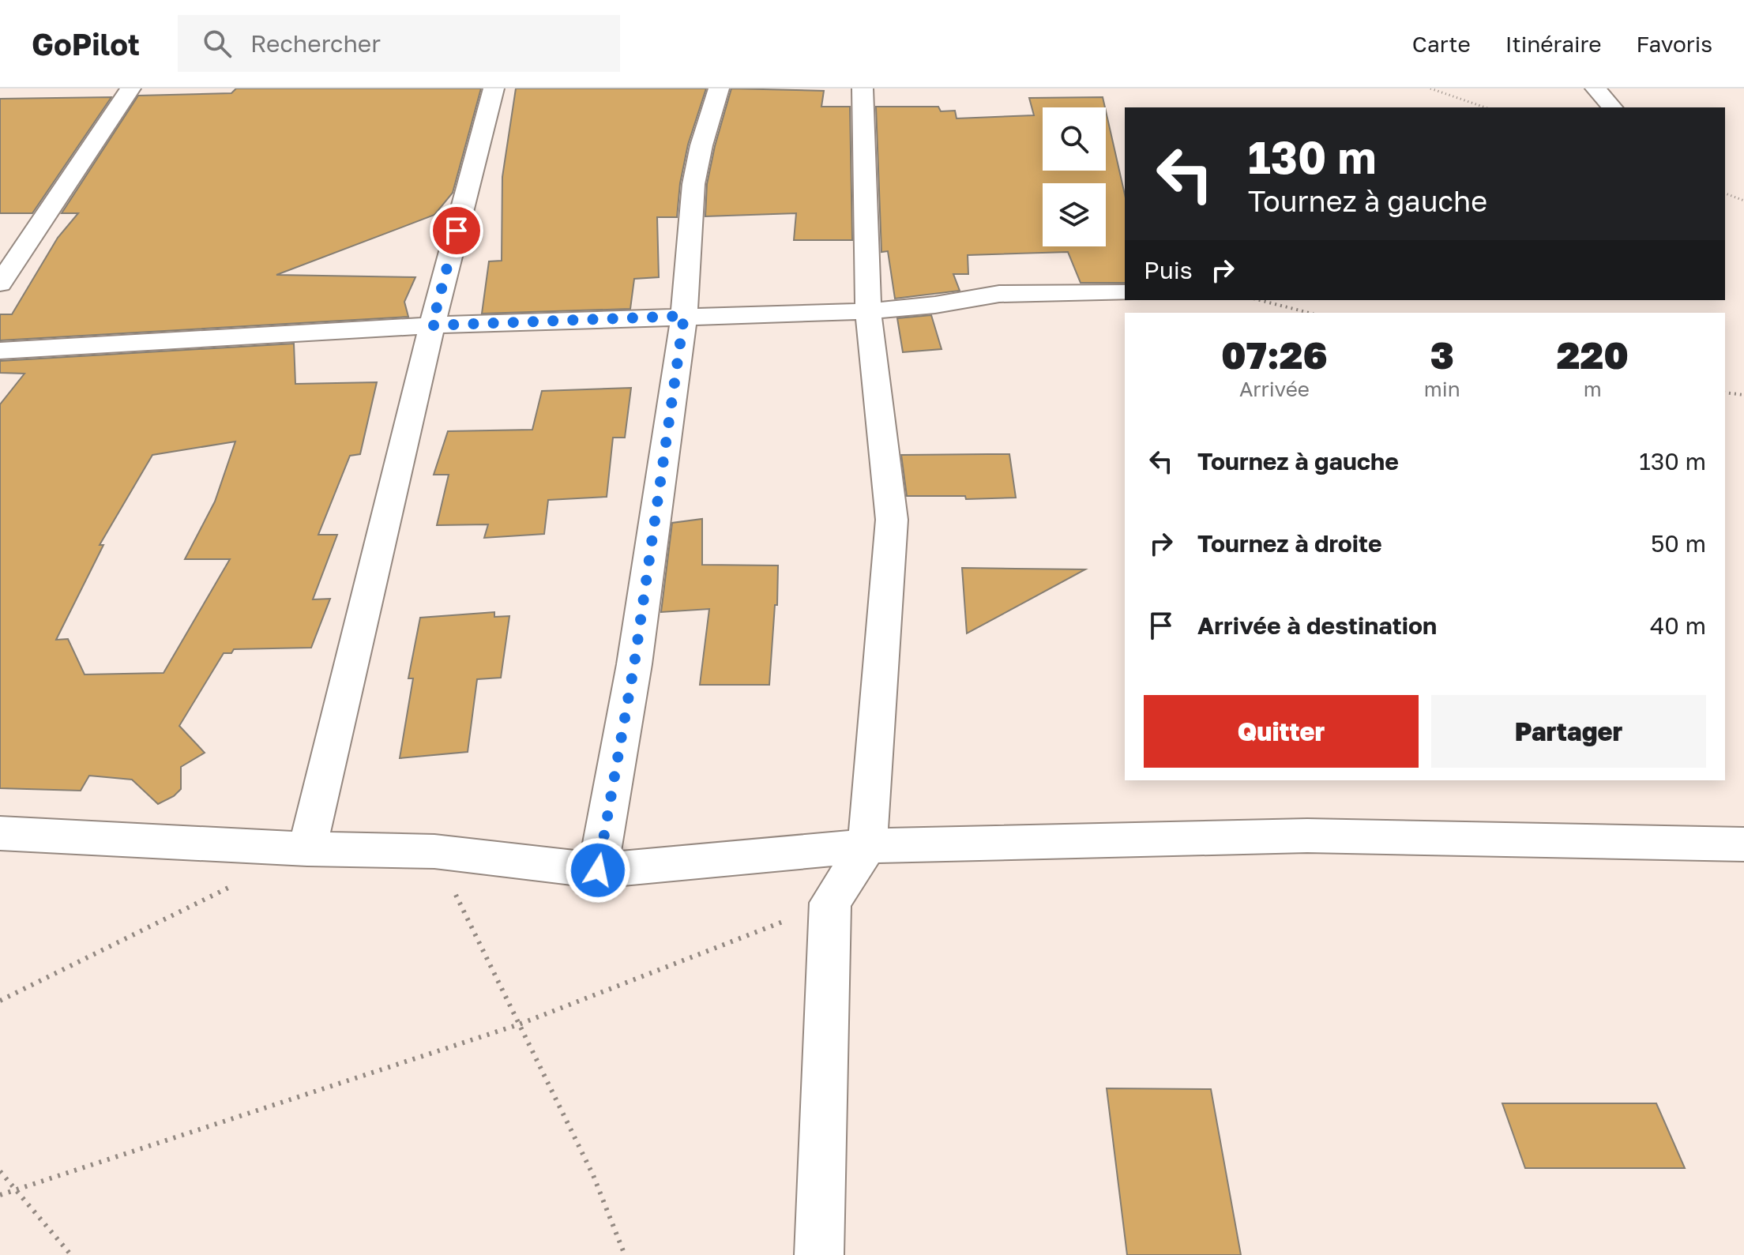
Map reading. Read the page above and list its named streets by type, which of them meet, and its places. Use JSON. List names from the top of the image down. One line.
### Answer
{"page":{"header":"GoPilot","search":"Rechercher","nav":["Carte","Itinéraire","Favoris"],"turn":["130 m","Tournez à gauche"],"then":"Puis","eta":["07:26","Arrivée","3","min","220","m"],"list":[{"name":"Tournez à gauche","value":"130 m"},{"name":"Tournez à droite","value":"50 m"},{"name":"Arrivée à destination","value":"40 m"}],"buttons":["Quitter","Partager"]}}
